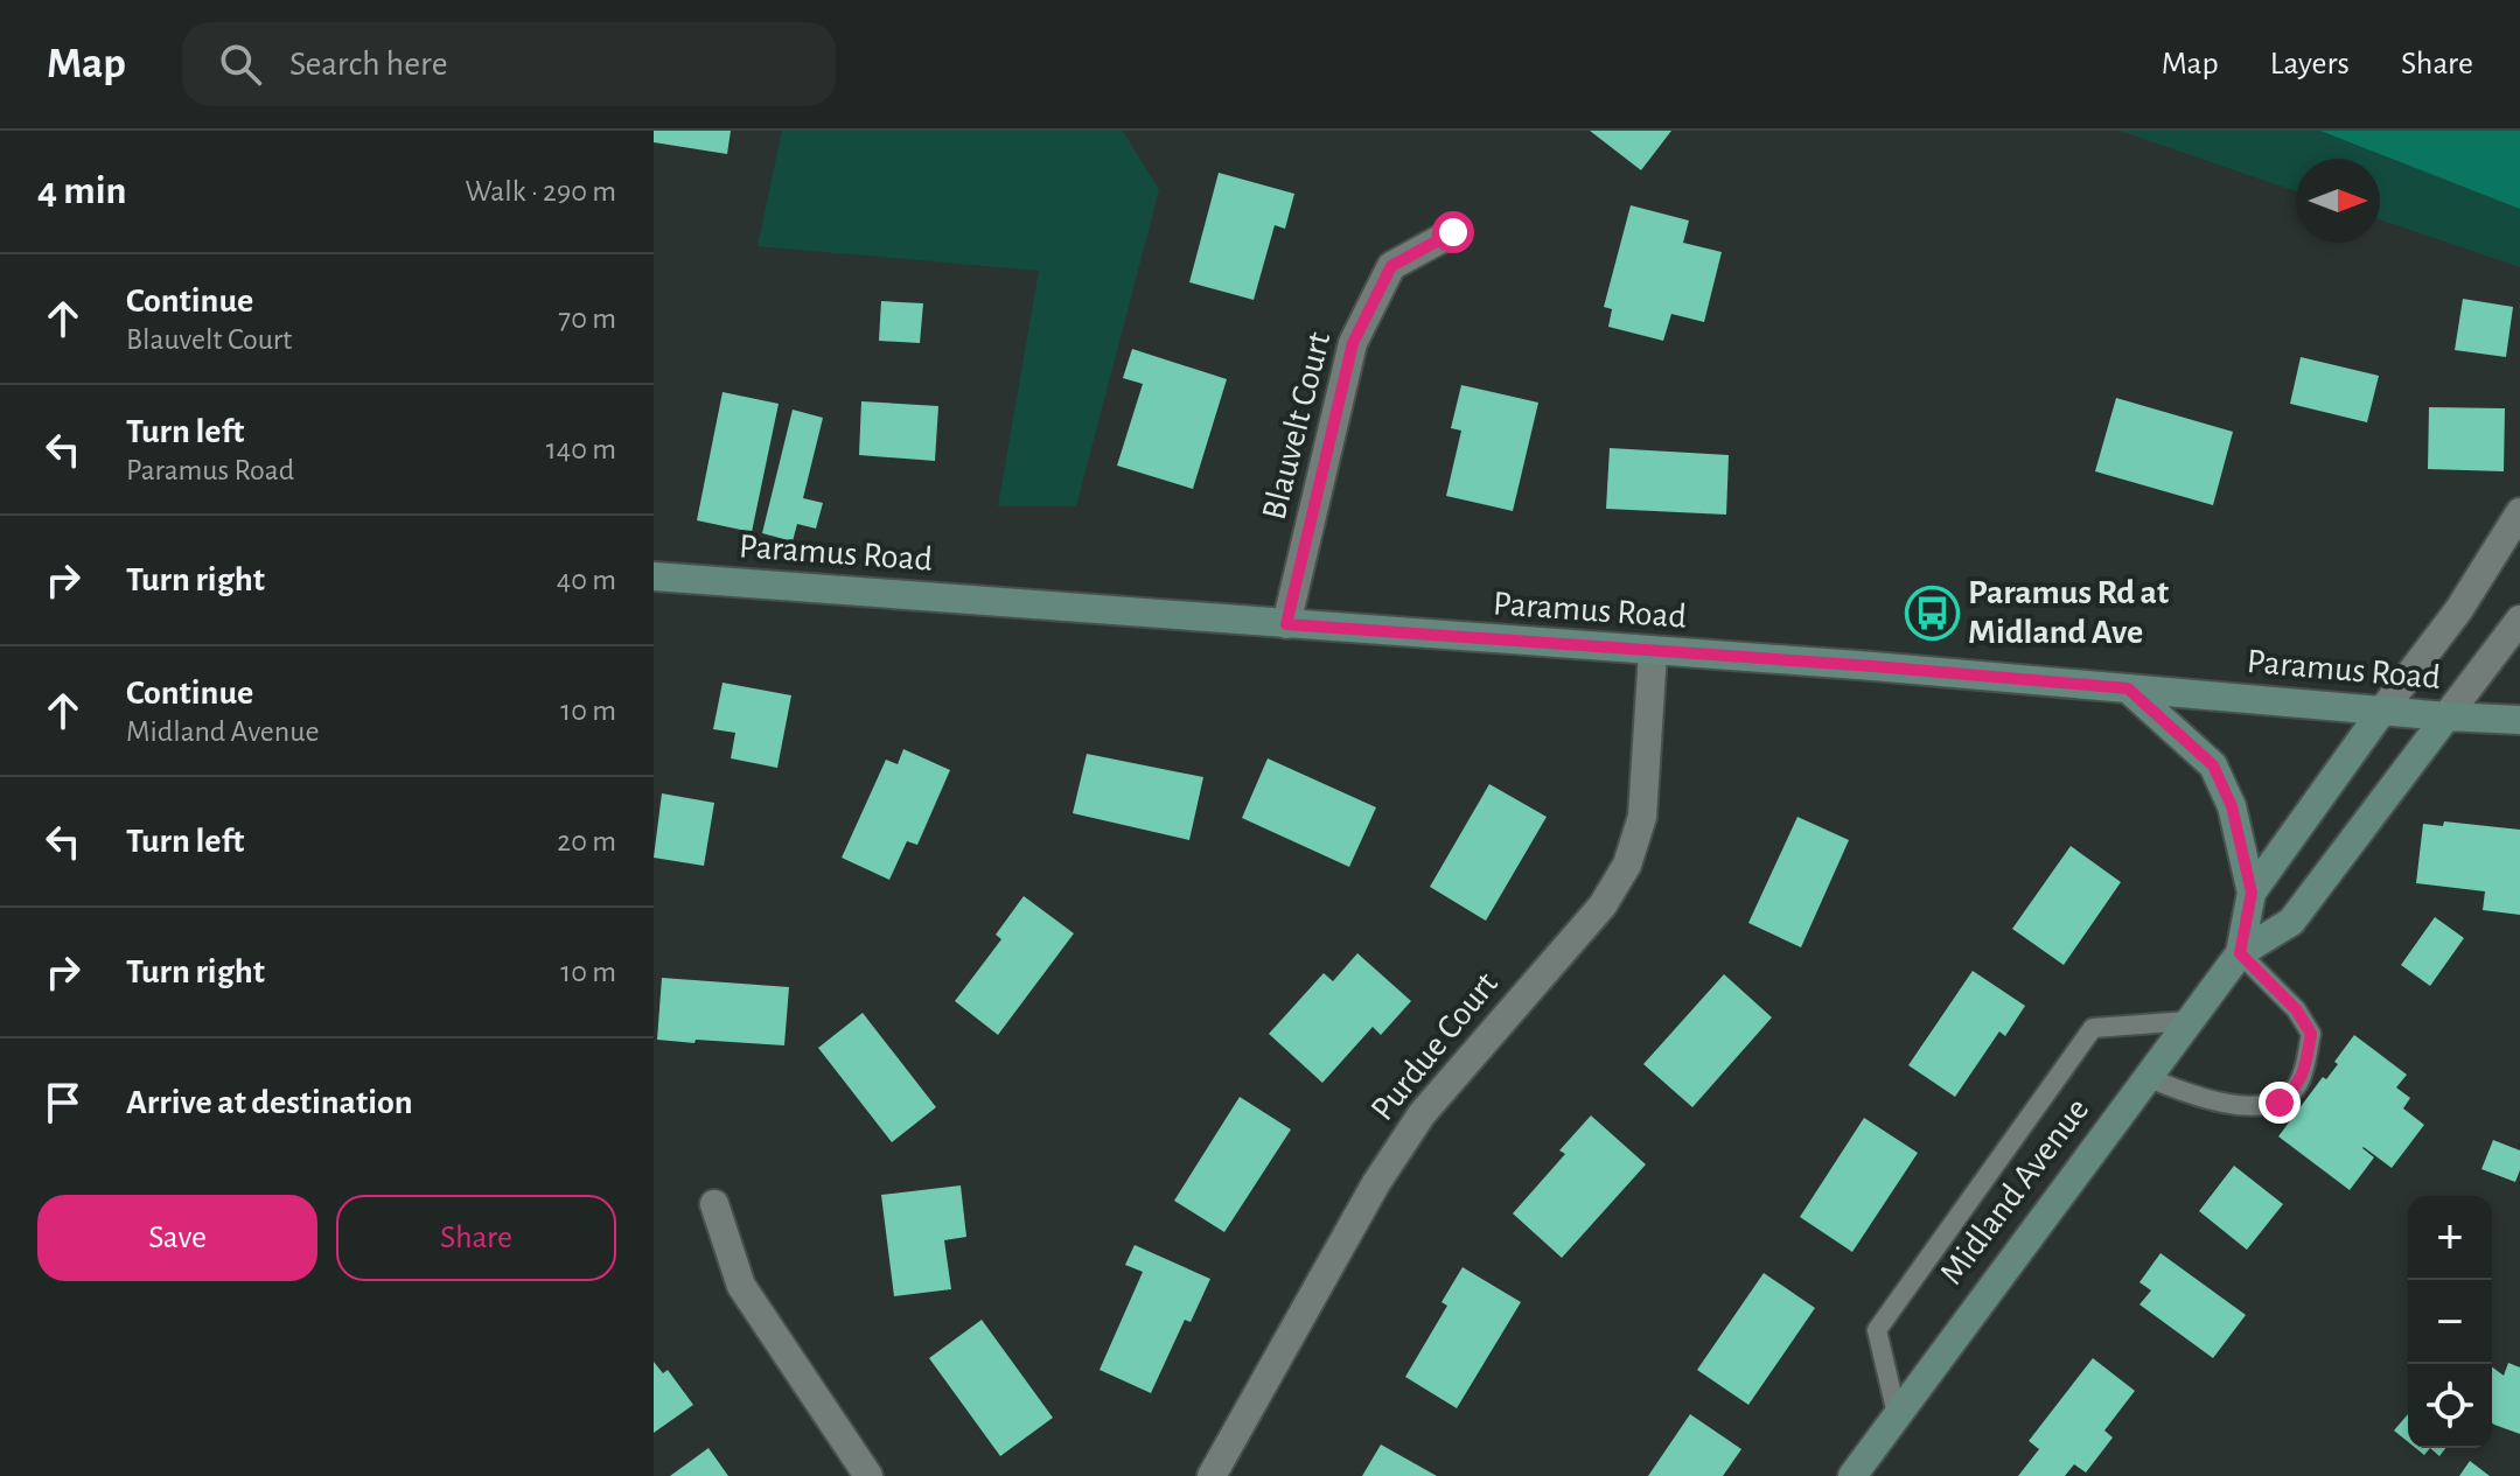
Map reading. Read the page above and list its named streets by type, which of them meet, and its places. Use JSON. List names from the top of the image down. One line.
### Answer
{"streets":{"main road":["Paramus Road","Midland Avenue"],"street":["Blauvelt Court","Purdue Court"]},"crossings":[["Blauvelt Court","Paramus Road"],["Paramus Road","Purdue Court"],["Paramus Road","Midland Avenue"]],"places":{"bus stop":["Paramus Rd at Midland Ave"]},"north":"right","page":{"header":"Map","search":"Search here","nav":["Map","Layers","Share"],"heading":["4 min","Walk · 290 m"],"list":[["Continue","Blauvelt Court","70 m"],["Turn left","Paramus Road","140 m"],["Turn right","40 m"],["Continue","Midland Avenue","10 m"],["Turn left","20 m"],["Turn right","10 m"],"Arrive at destination"],"buttons":["Save","Share"],"map_buttons":["+","−"]}}
